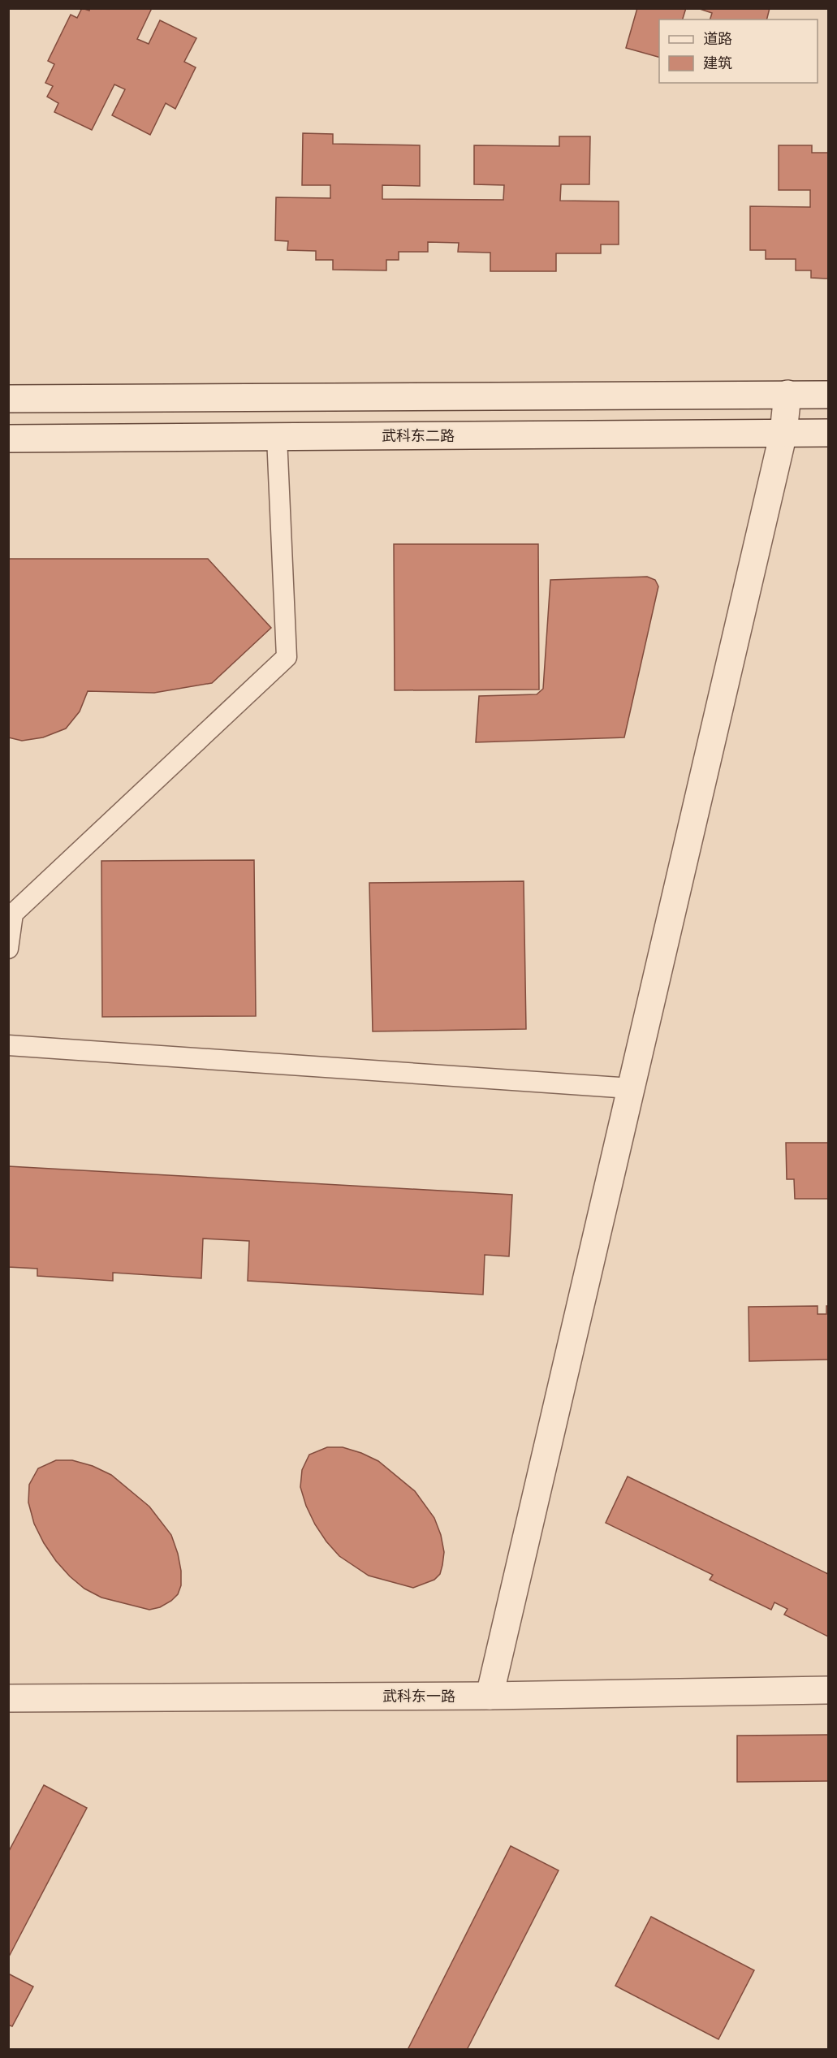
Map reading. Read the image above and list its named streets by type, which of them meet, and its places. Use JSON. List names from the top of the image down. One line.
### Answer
{"streets":{"street":["武科东二路","武科东一路"]},"legend":["道路","建筑"]}
